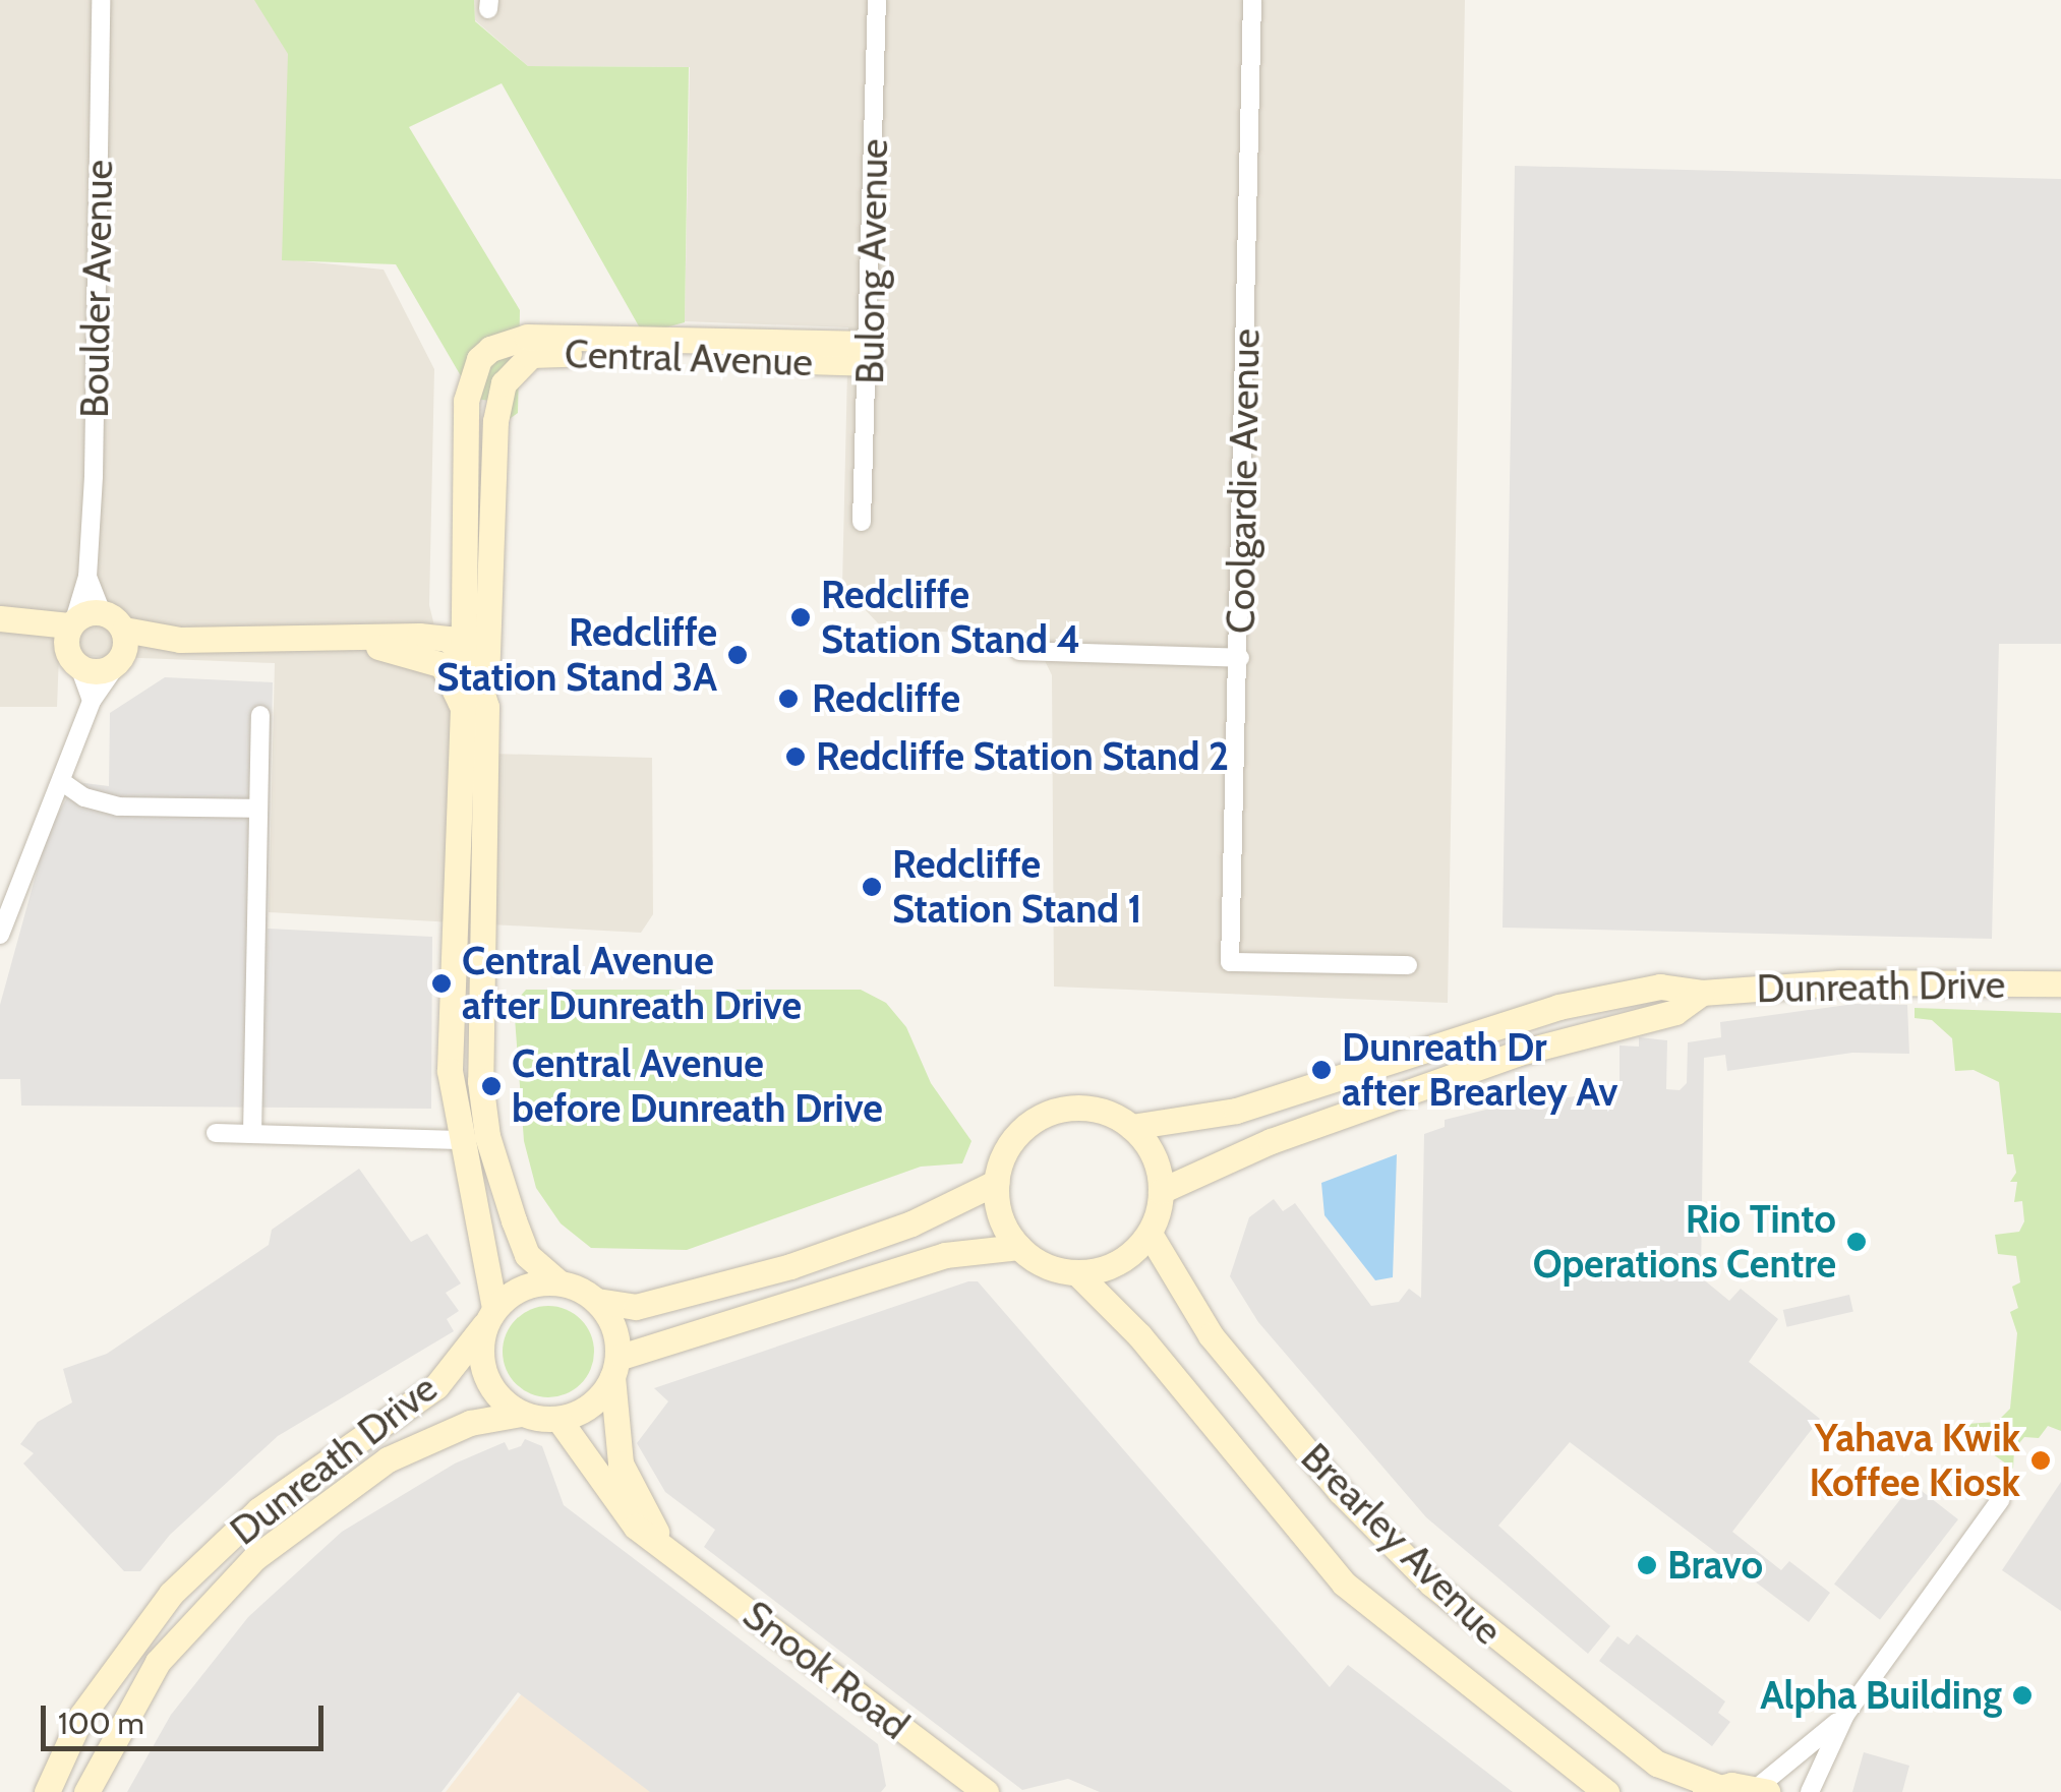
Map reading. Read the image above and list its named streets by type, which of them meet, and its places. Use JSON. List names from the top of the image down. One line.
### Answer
{"streets":{"main road":["Central Avenue","Dunreath Drive","Brearley Avenue","Snook Road"],"street":["Bulong Avenue","Boulder Avenue","Coolgardie Avenue"]},"crossings":[["Bulong Avenue","Central Avenue"],["Central Avenue","Dunreath Drive"],["Central Avenue","Snook Road"],["Dunreath Drive","Brearley Avenue"],["Dunreath Drive","Snook Road"]],"places":["Redcliffe Station Stand 4","Redcliffe Station Stand 3A","Redcliffe","Redcliffe Station Stand 2","Redcliffe Station Stand 1","Central Avenue after Dunreath Drive","Dunreath Dr after Brearley Av","Central Avenue before Dunreath Drive","Rio Tinto Operations Centre","Yahava Kwik Koffee Kiosk","Bravo","Alpha Building"],"scale_bar":"100 m"}
